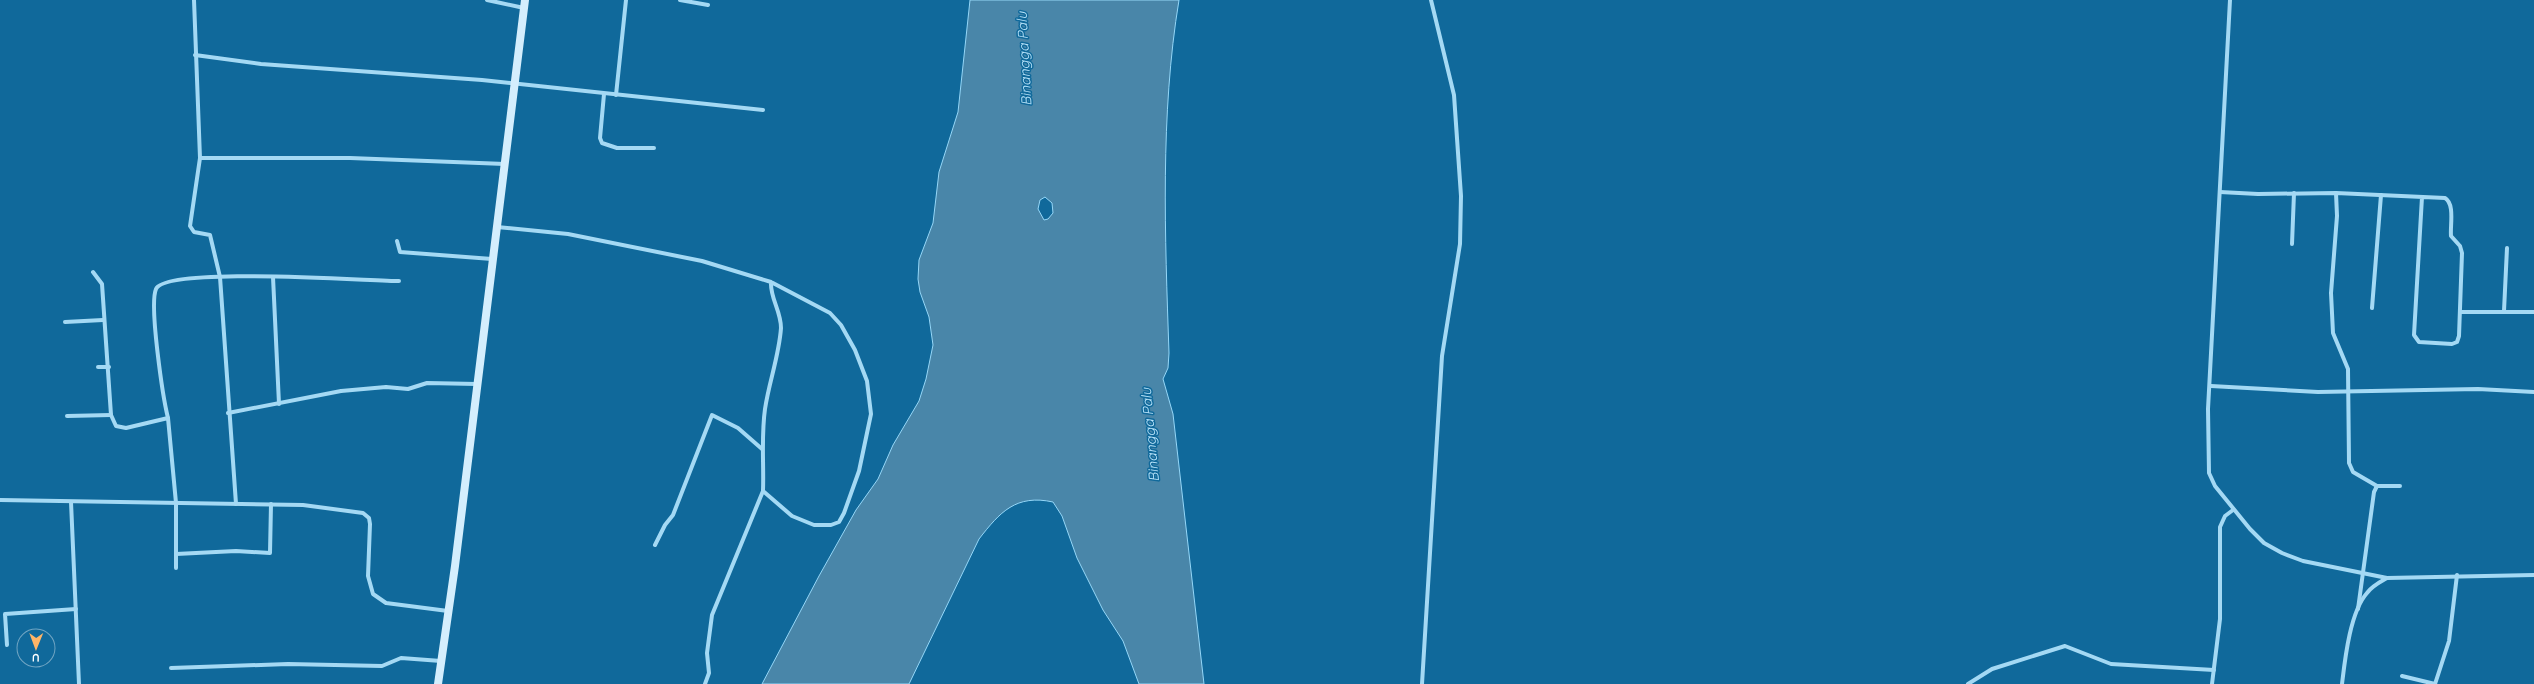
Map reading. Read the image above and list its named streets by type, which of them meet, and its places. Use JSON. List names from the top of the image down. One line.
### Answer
{"water":["Binangga Palu"],"north":"bottom"}
